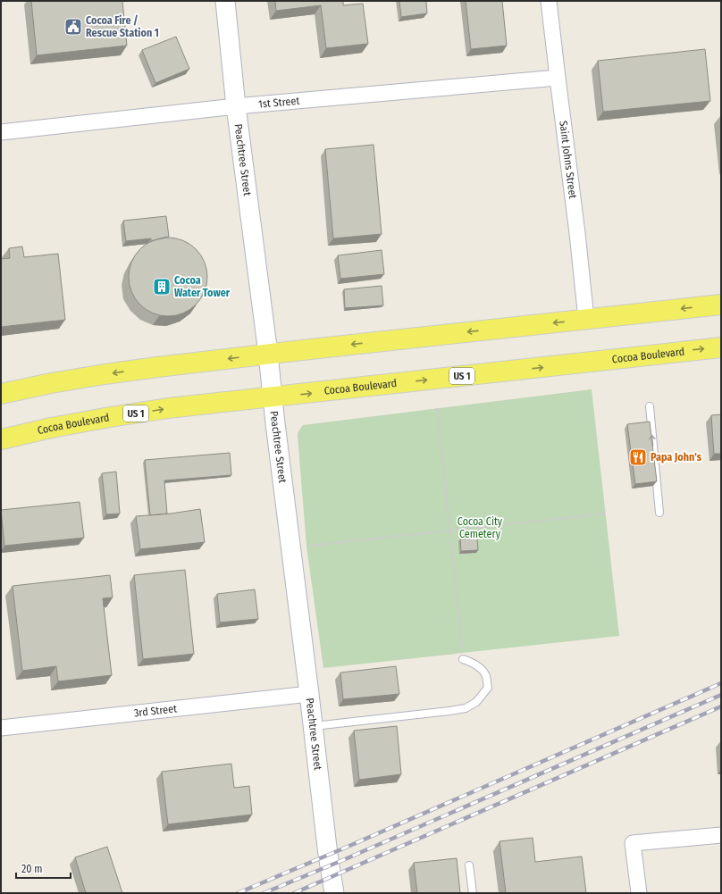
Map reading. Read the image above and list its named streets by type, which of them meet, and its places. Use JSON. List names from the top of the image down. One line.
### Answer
{"streets":{"main road":["Cocoa Boulevard","US 1"],"street":["1st Street","Peachtree Street","Saint Johns Street","3rd Street"]},"crossings":[["1st Street","Peachtree Street"],["1st Street","Saint Johns Street"],["Peachtree Street","Cocoa Boulevard"],["Peachtree Street","3rd Street"]],"parks":["Cocoa City Cemetery"],"places":{"public building":["Cocoa Fire / Rescue Station 1"],"building":["Cocoa Water Tower"],"restaurant":["Papa John's"]},"scale_bar":"20 m"}
